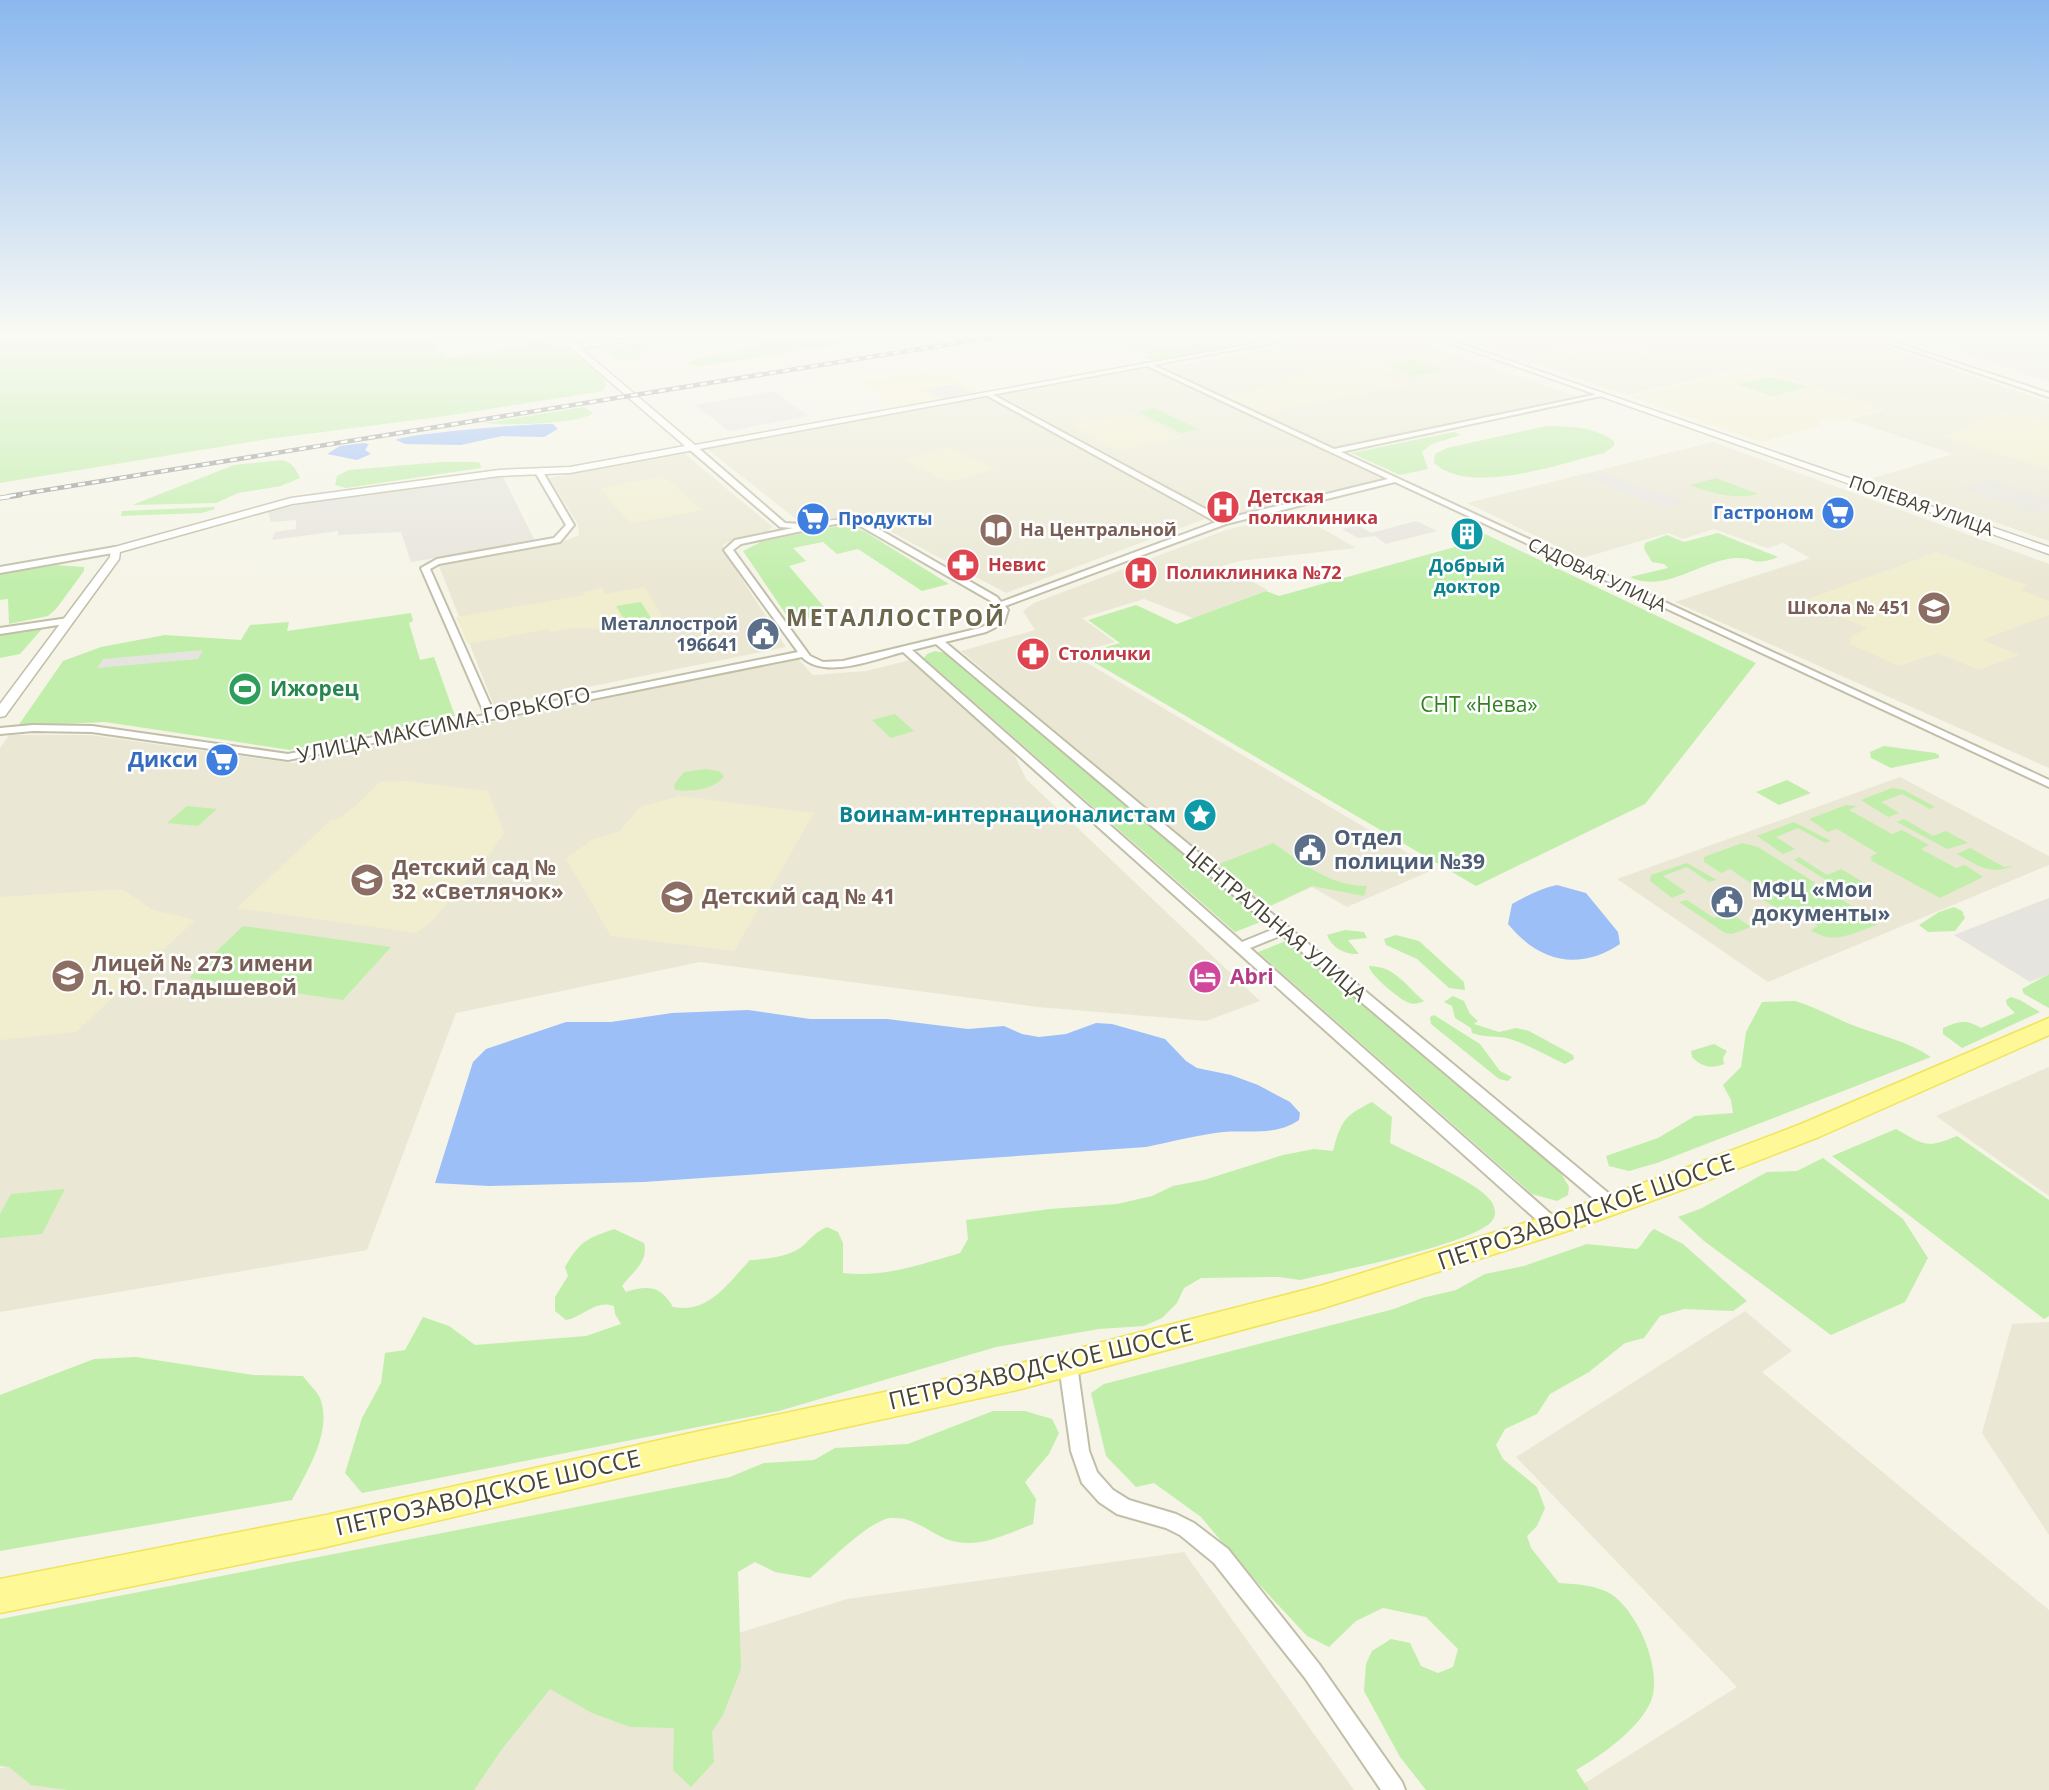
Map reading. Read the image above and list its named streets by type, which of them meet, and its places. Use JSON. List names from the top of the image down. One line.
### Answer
{"streets":{"main road":["ПЕТРОЗАВОДСКОЕ ШОССЕ"],"street":["ПОЛЕВАЯ УЛИЦА","САДОВАЯ УЛИЦА","УЛИЦА МАКСИМА ГОРЬКОГО","ЦЕНТРАЛЬНАЯ УЛИЦА"]},"crossings":[["ЦЕНТРАЛЬНАЯ УЛИЦА","ПЕТРОЗАВОДСКОЕ ШОССЕ"]],"districts":["МЕТАЛЛОСТРОЙ"],"parks":["СНТ «Нева»"],"places":{"hospital":["Детская поликлиника","Поликлиника №72"],"supermarket":["Гастроном","Продукты","Дикси"],"library":["На Центральной"],"building":["Добрый доктор"],"pharmacy":["Невис","Столички"],"school or university":["Школа № 451","Детский сад № 32 «Светлячок»","Детский сад № 41","Лицей № 273 имени Л. Ю. Гладышевой"],"public building":["Металлострой 196641","Отдел полиции №39","МФЦ «Мои документы»"],"sports":["Ижорец"],"place":["Воинам-интернационалистам"],"hotel":["Abri"]}}
